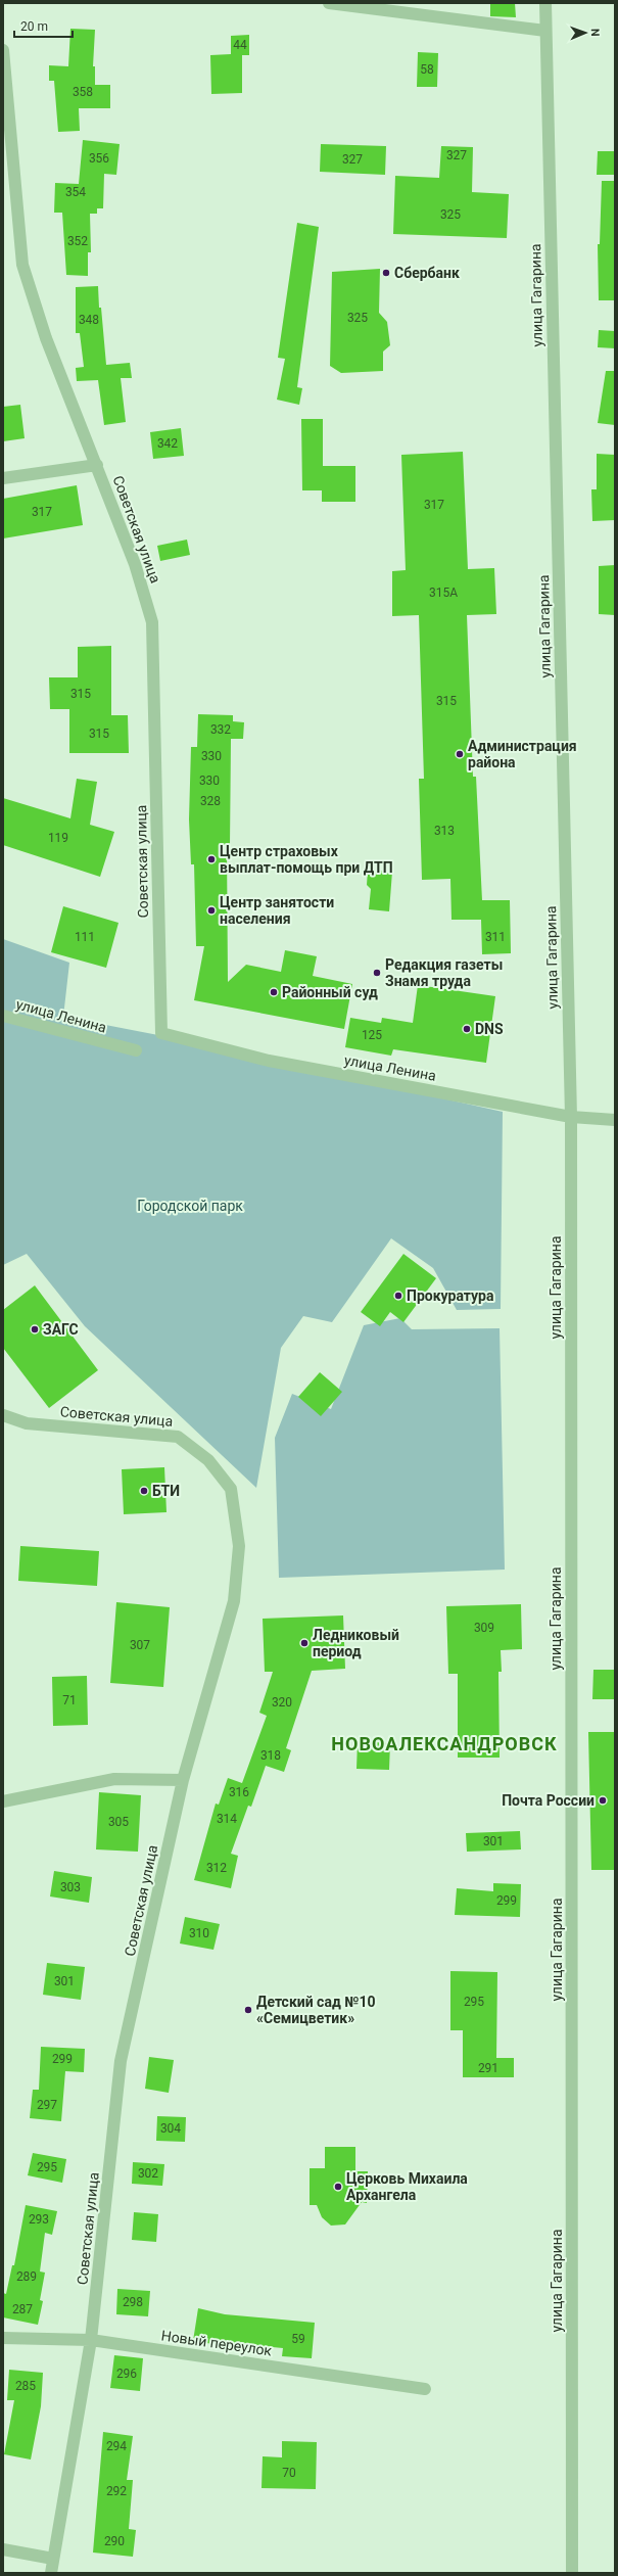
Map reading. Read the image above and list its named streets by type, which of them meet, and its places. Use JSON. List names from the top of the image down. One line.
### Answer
{"streets":{"street":["улица Гагарина","Советская улица","улица Ленина","Новый переулок"]},"crossings":[["улица Гагарина","улица Ленина"],["Советская улица","улица Ленина"],["Советская улица","Новый переулок"]],"districts":["НОВОАЛЕКСАНДРОВСК"],"parks":["Городской парк"],"places":["Сбербанк","Администрация района","Центр страховых выплат-помощь при ДТП","Центр занятости населения","Редакция газеты Знамя труда","Районный суд","DNS","Прокуратура","ЗАГС","БТИ","Ледниковый период","Почта России","Детский сад №10 «Семицветик»","Церковь Михаила Архангела"],"house_numbers":["44","58","358","327","356","327","354","325","352","325","348","342","317","317","315А","315","315","332","315","330","330","328","313","119","111","311","125","309","307","71","320","318","316","314","305","301","312","303","299","310","301","295","299","291","297","304","295","302","293","289","298","287","59","296","285","294","70","292","290"],"scale_bar":"20 m","north":"right"}
